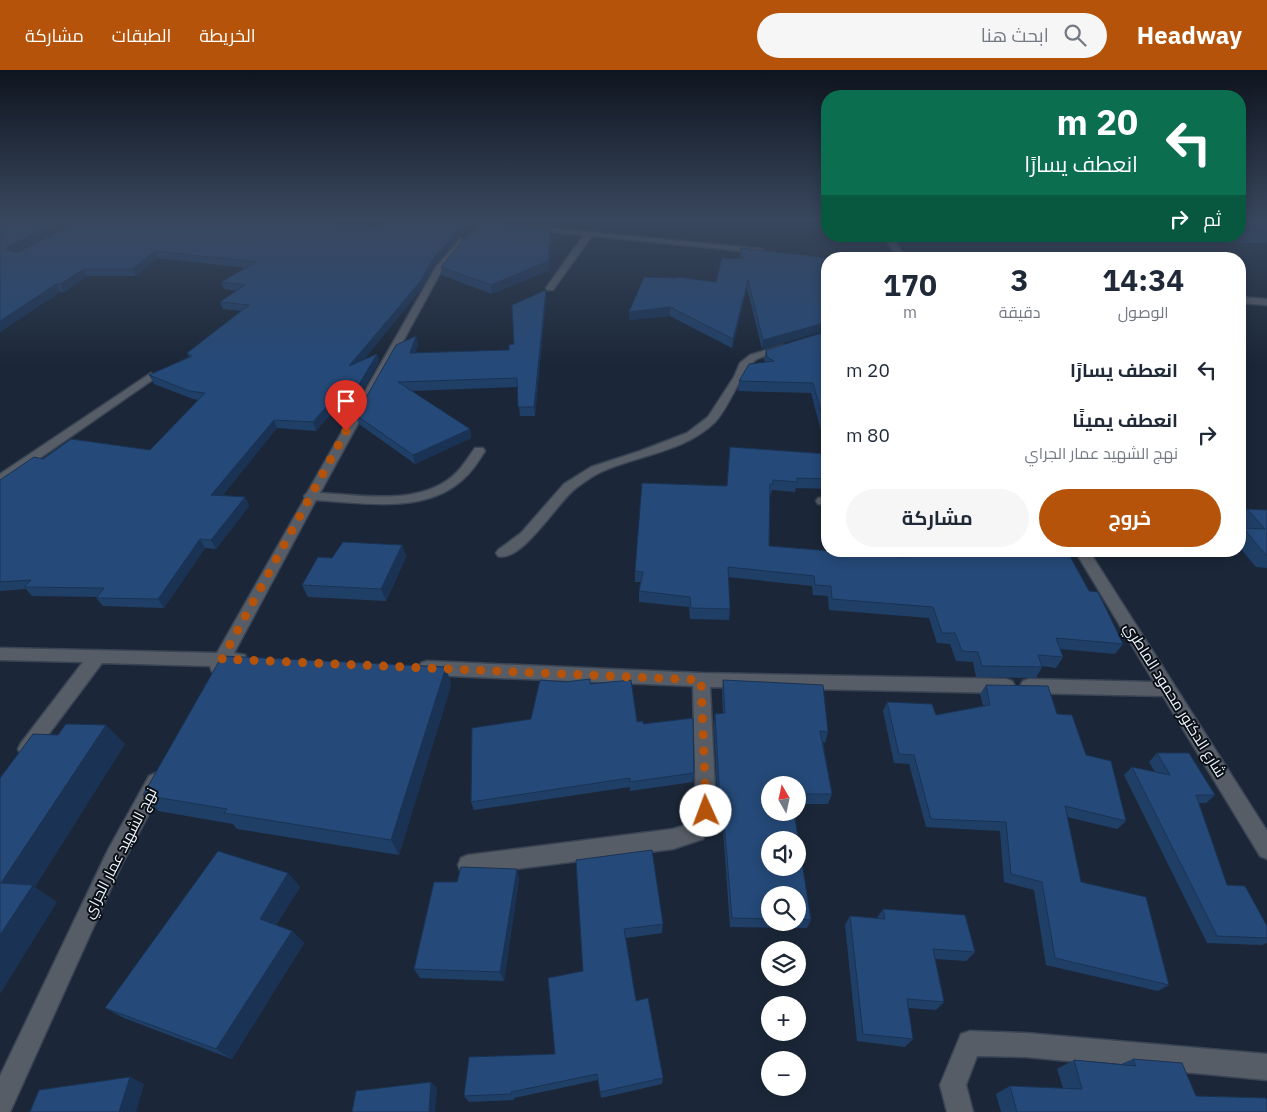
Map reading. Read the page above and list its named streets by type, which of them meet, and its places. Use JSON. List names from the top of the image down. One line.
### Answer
{"streets":{"street":["شارع الدكتور محمود الماطري","نهج الشهيد عمار الجراي"]},"north":"top","page":{"header":"Headway","search":"ابحث هنا","nav":["الخريطة","الطبقات","مشاركة"],"turn":["20 m","انعطف يسارًا"],"then":"ثم","eta":["14:34","الوصول","3","دقيقة","170","m"],"list":[{"name":"انعطف يسارًا","value":"20 m"},{"name":"انعطف يمينًا","note":"نهج الشهيد عمار الجراي","value":"80 m"}],"buttons":["خروج","مشاركة"],"map_buttons":["+","−"]}}
